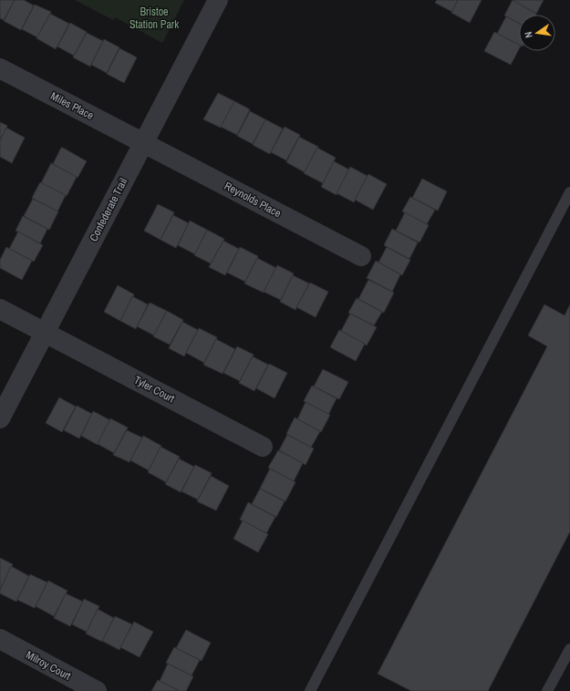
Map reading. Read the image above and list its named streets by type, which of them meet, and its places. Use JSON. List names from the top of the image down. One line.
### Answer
{"streets":{"street":["Miles Place","Reynolds Place","Confederate Trail","Tyler Court","Milroy Court"]},"crossings":[["Miles Place","Reynolds Place"],["Miles Place","Confederate Trail"],["Reynolds Place","Confederate Trail"],["Confederate Trail","Tyler Court"]],"parks":["Bristoe Station Park"],"north":"left"}
